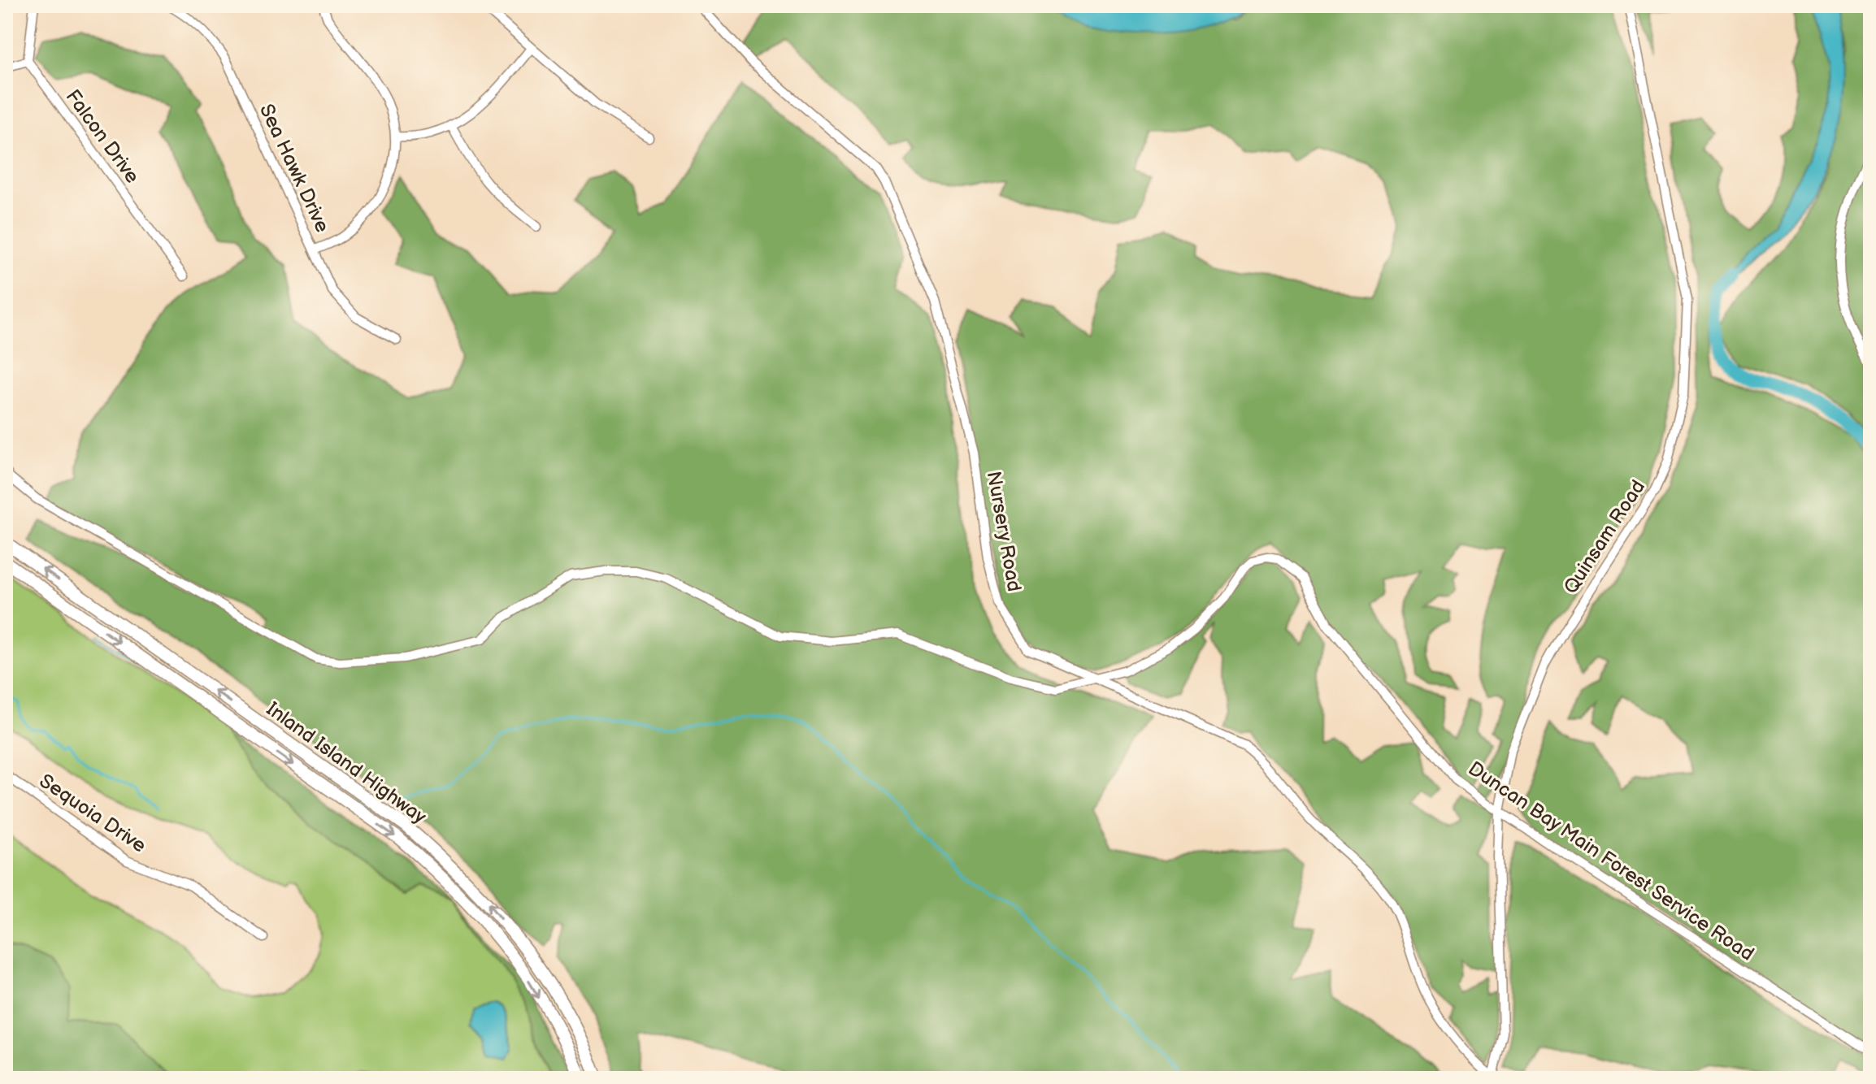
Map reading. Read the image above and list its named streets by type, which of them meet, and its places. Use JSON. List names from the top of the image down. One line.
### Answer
{"streets":{"highway":["Inland Island Highway"],"street":["Falcon Drive","Sea Hawk Drive","Nursery Road","Quinsam Road","Sequoia Drive","Duncan Bay Main Forest Service Road"]},"crossings":[["Nursery Road","Quinsam Road"],["Nursery Road","Duncan Bay Main Forest Service Road"],["Quinsam Road","Duncan Bay Main Forest Service Road"]]}
